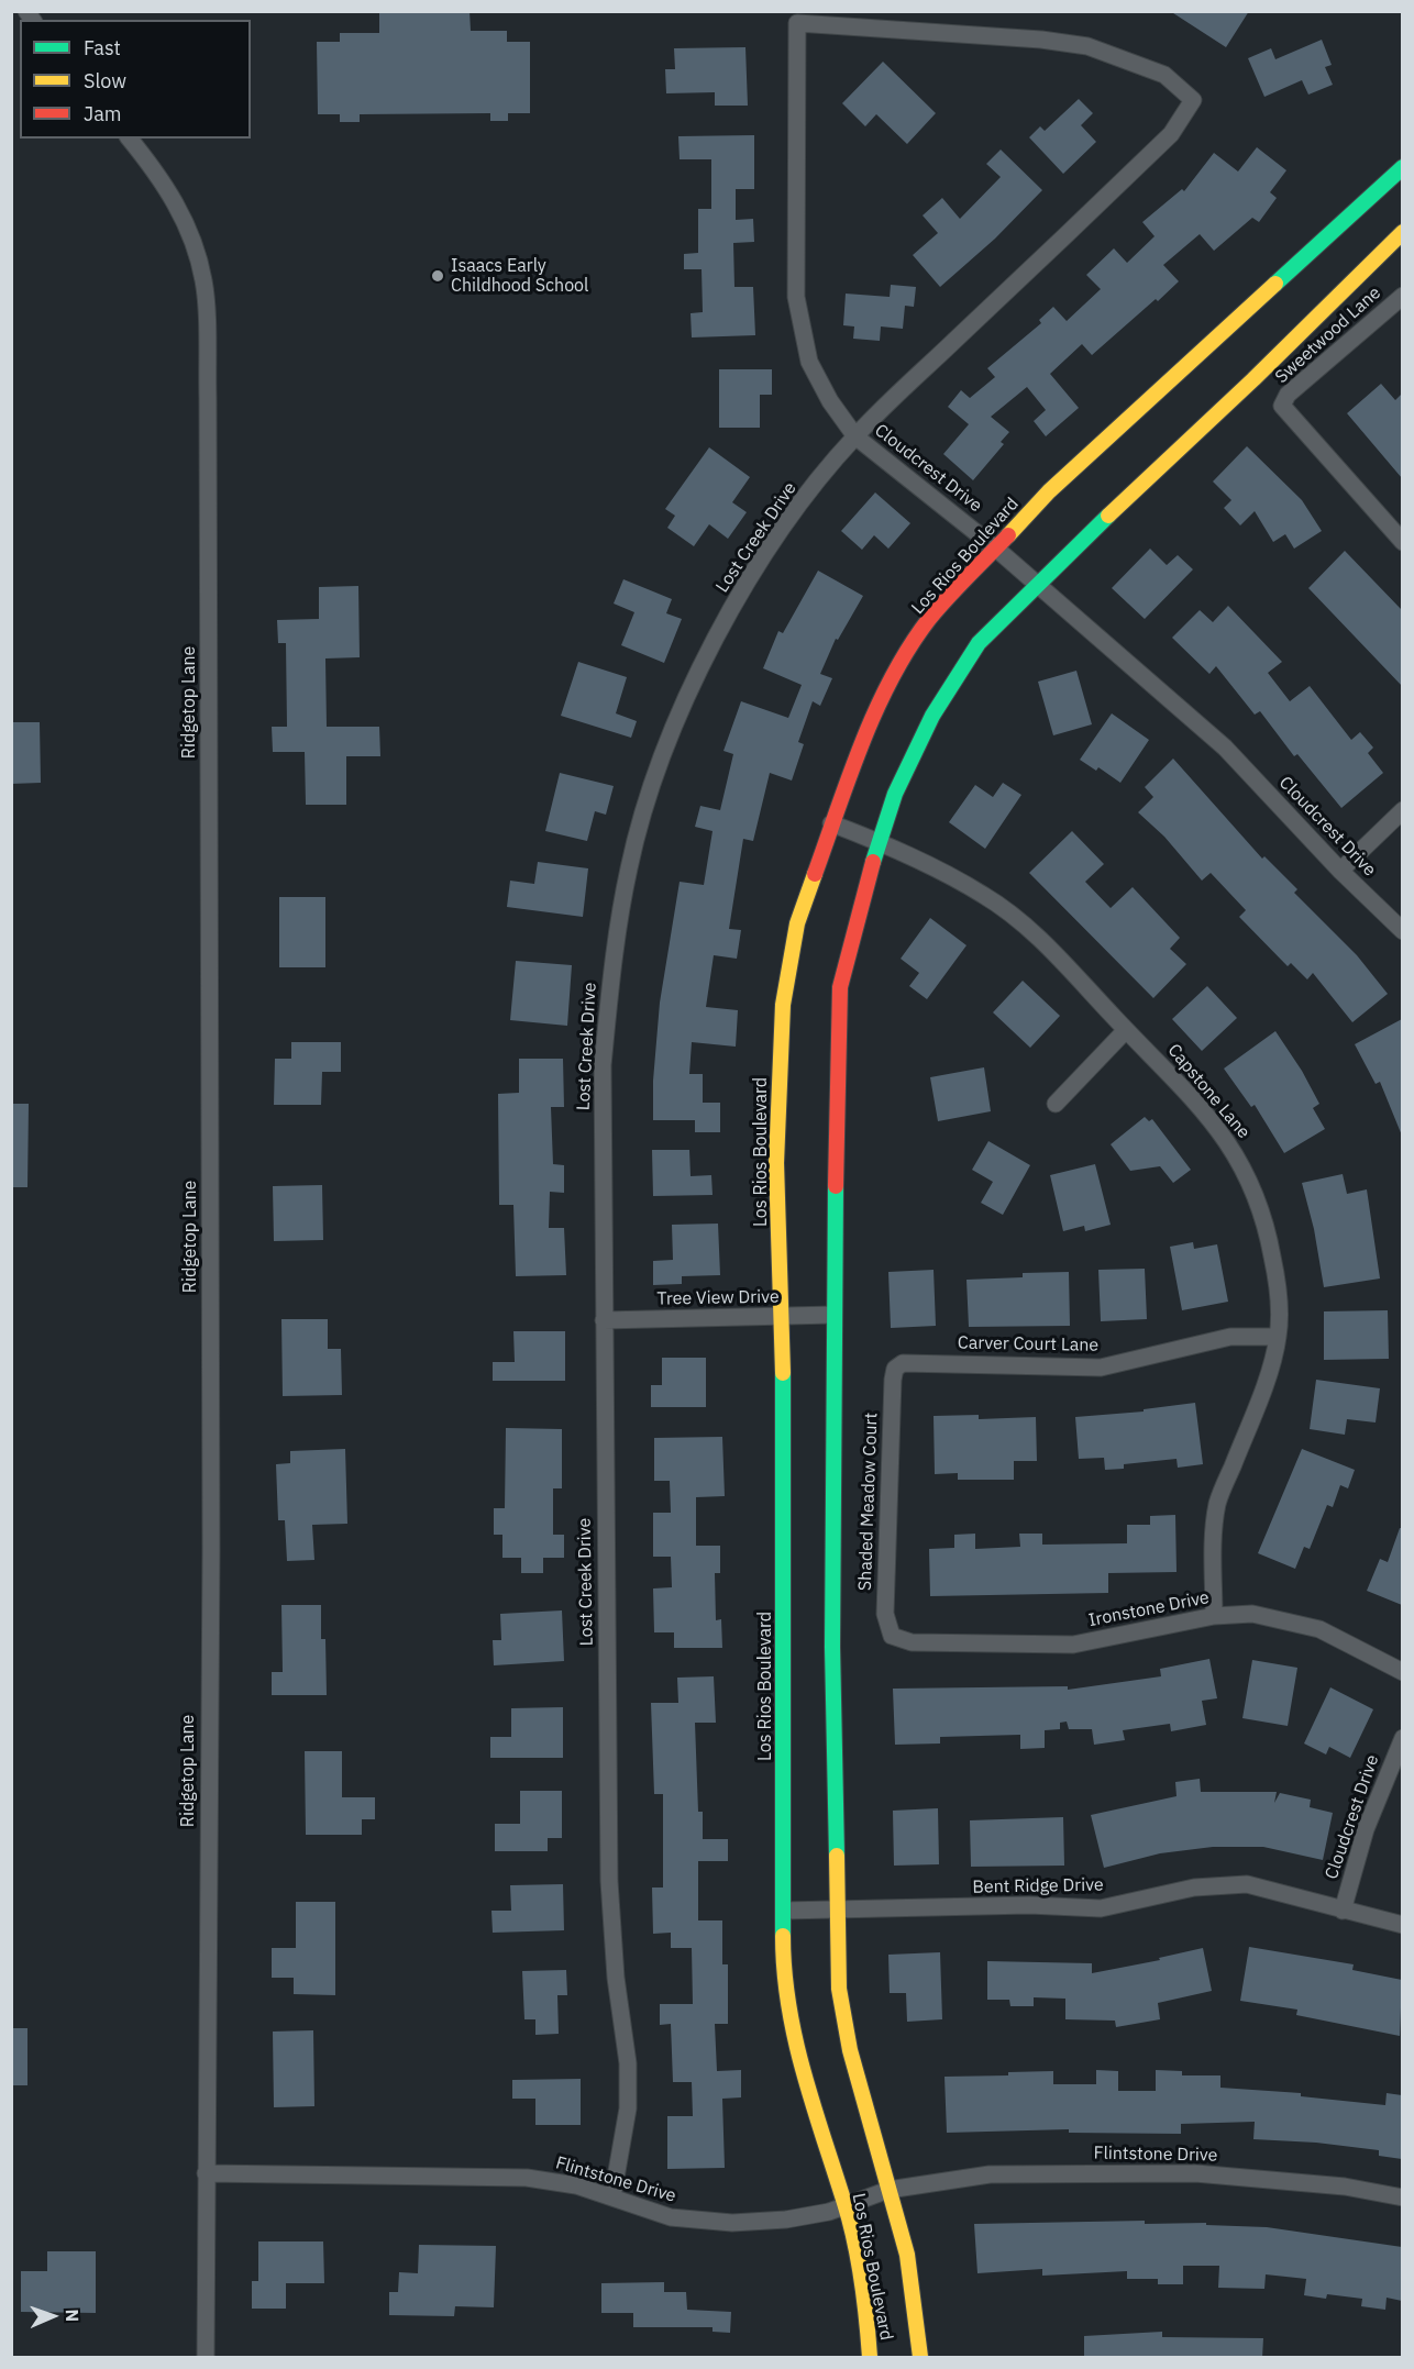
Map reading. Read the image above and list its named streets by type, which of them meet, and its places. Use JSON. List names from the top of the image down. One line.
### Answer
{"streets":{"main road":["Los Rios Boulevard"],"street":["Sweetwood Lane","Cloudcrest Drive","Lost Creek Drive","Ridgetop Lane","Capstone Lane","Tree View Drive","Carver Court Lane","Shaded Meadow Court","Ironstone Drive","Bent Ridge Drive","Flintstone Drive"]},"crossings":[["Cloudcrest Drive","Lost Creek Drive"],["Cloudcrest Drive","Los Rios Boulevard"],["Cloudcrest Drive","Bent Ridge Drive"],["Lost Creek Drive","Tree View Drive"],["Lost Creek Drive","Flintstone Drive"],["Los Rios Boulevard","Capstone Lane"],["Los Rios Boulevard","Tree View Drive"],["Los Rios Boulevard","Bent Ridge Drive"],["Los Rios Boulevard","Flintstone Drive"],["Ridgetop Lane","Flintstone Drive"],["Capstone Lane","Carver Court Lane"],["Capstone Lane","Ironstone Drive"],["Carver Court Lane","Shaded Meadow Court"],["Shaded Meadow Court","Ironstone Drive"]],"places":["Isaacs Early Childhood School"],"legend":["Fast","Slow","Jam"],"north":"right"}
